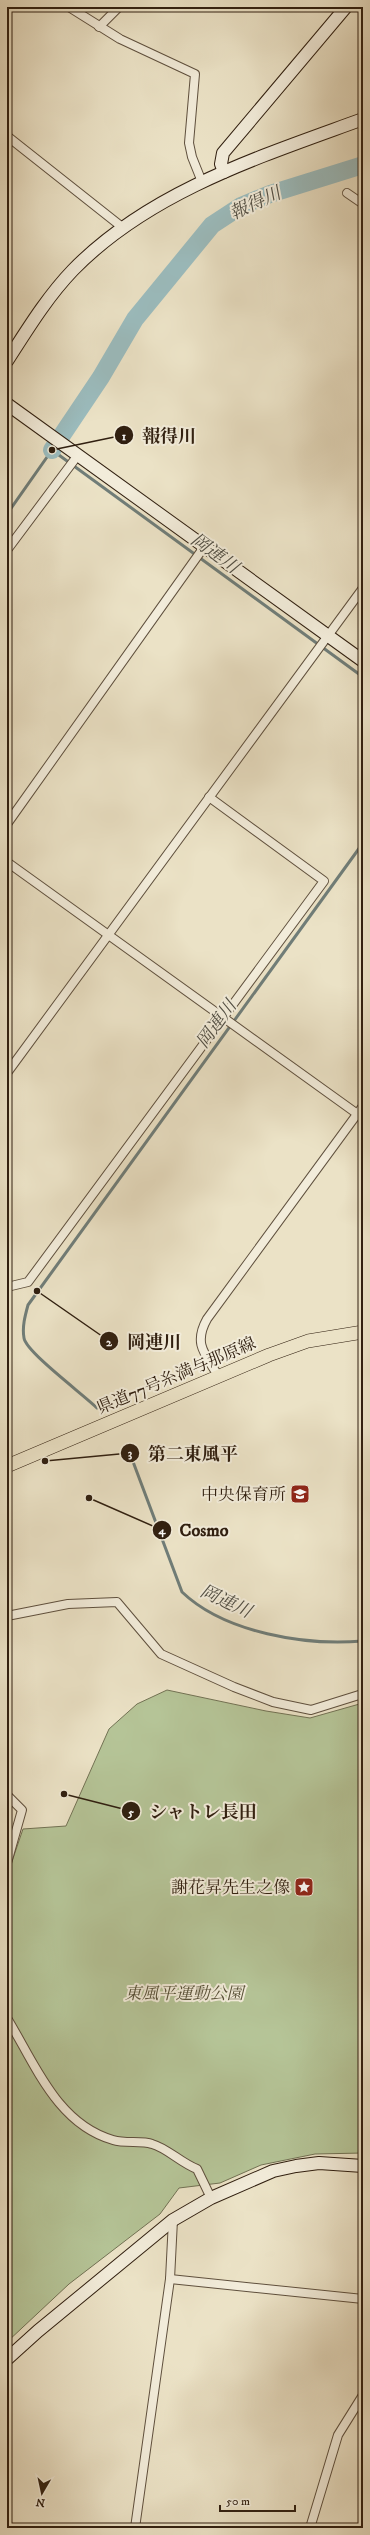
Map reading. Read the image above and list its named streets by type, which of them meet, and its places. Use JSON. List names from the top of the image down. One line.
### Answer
{"streets":{"main road":["県道77号糸満与那原線"]},"water":["報得川","岡連川"],"parks":["東風平運動公園"],"places":{"other":["報得川","岡連川","第二東風平","Cosmo","シャトレ長田"],"school or university":["中央保育所"],"place":["謝花昇先生之像"]},"scale_bar":"50 m","north":"bottom"}
